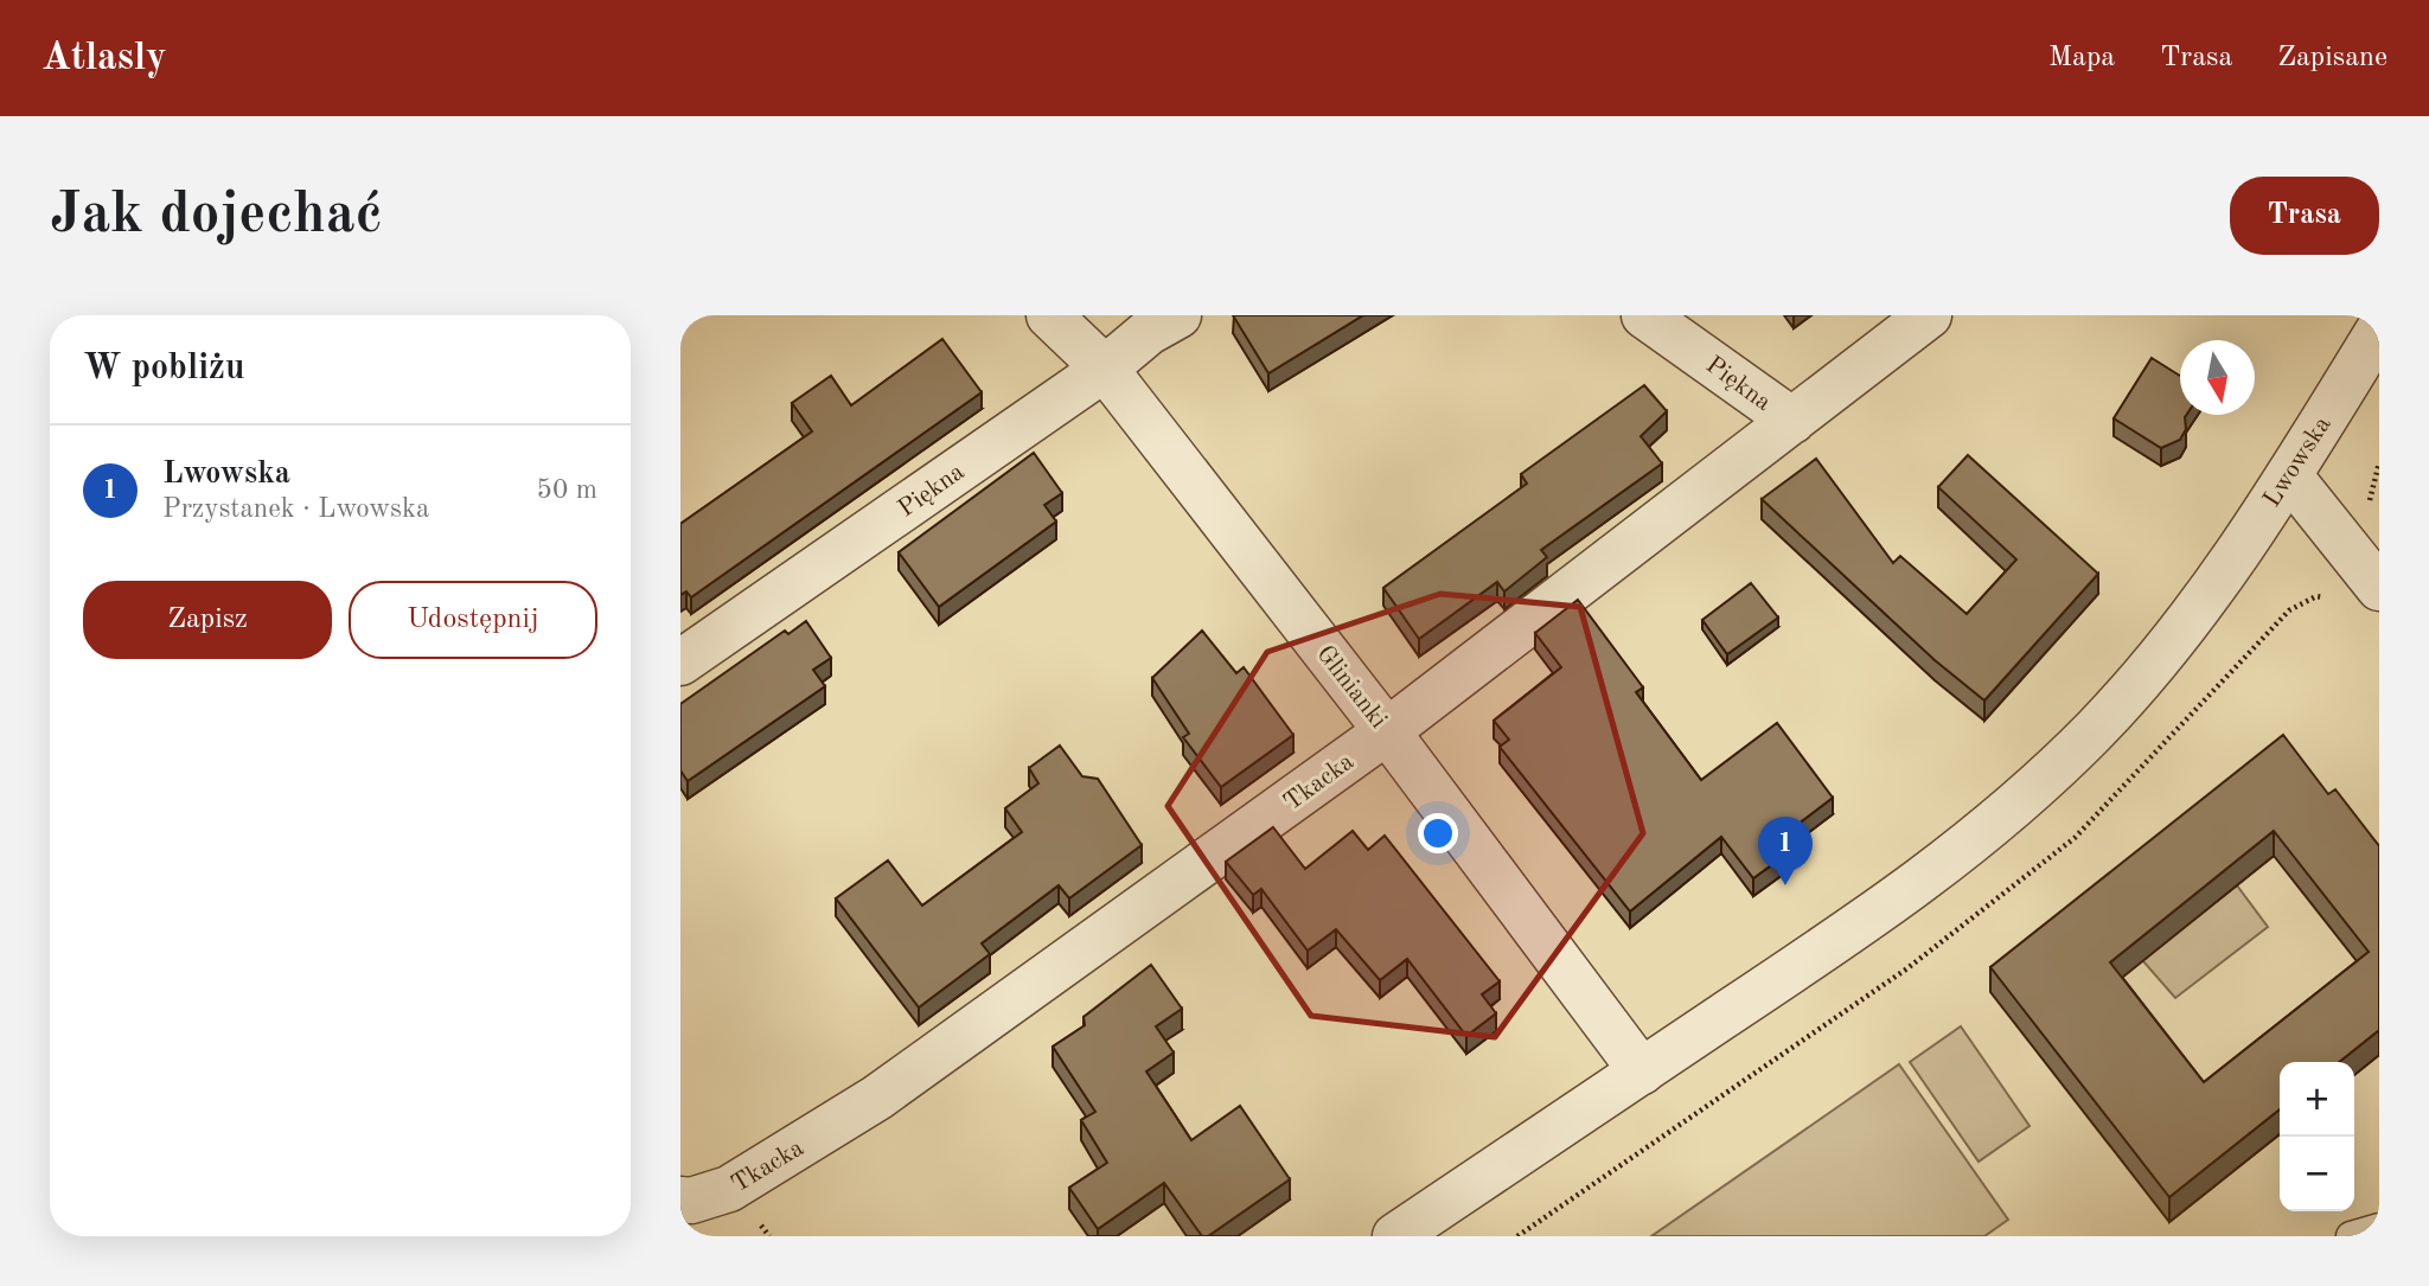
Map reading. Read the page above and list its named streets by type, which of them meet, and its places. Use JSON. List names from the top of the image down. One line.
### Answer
{"streets":{"street":["Piękna","Lwowska","Glinianki","Tkacka"]},"crossings":[["Piękna","Glinianki"],["Piękna","Tkacka"],["Lwowska","Glinianki"],["Glinianki","Tkacka"]],"north":"bottom","page":{"header":"Atlasly","nav":["Mapa","Trasa","Zapisane"],"buttons":["Trasa",["Zapisz","Udostępnij"]],"title":"Jak dojechać","heading":"W pobliżu","list":[{"mark":"1","name":"Lwowska","note":"Przystanek · Lwowska","value":"50 m"}],"pins":"1","map_buttons":["+","−"]}}
